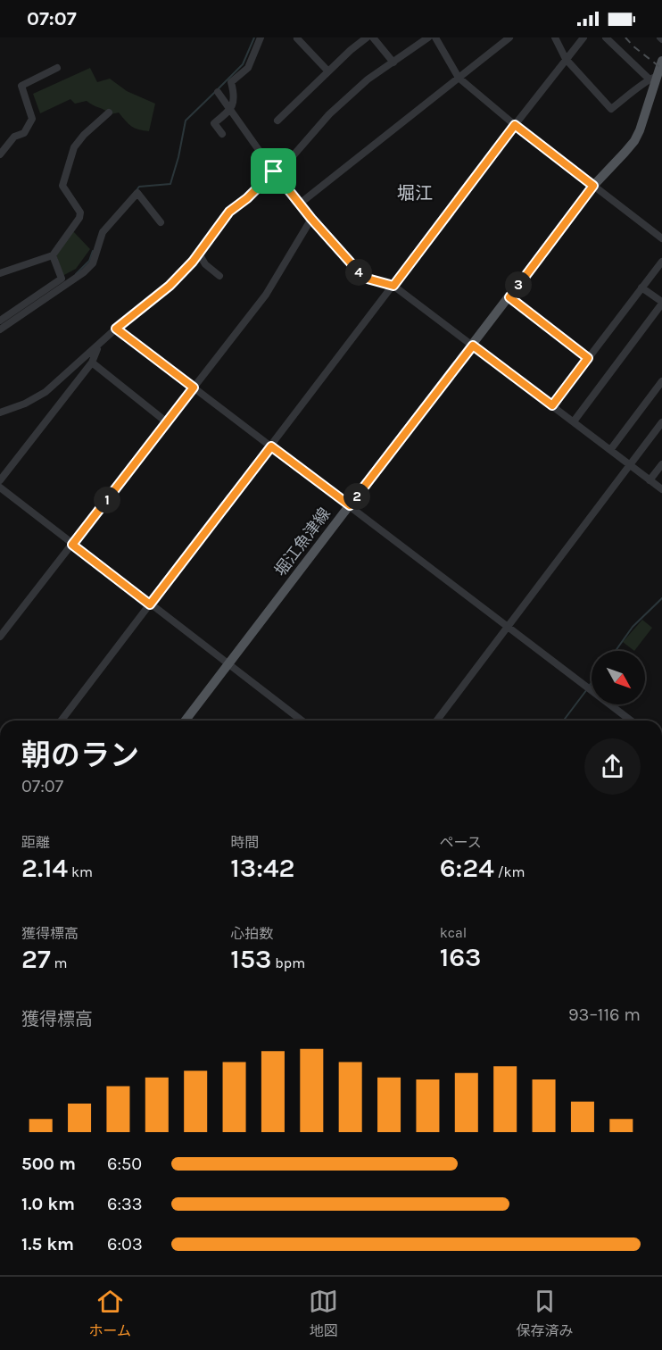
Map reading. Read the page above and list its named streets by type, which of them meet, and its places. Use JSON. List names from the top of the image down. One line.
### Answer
{"streets":{"main road":["堀江魚津線"]},"districts":["堀江"],"north":"bottom right","page":{"status":"07:07","pins":["4","3","2","1"],"heading":["朝のラン","07:07"],"stats":[["距離","2.14 km"],["時間","13:42"],["ペース","6:24 /km"],["獲得標高","27 m"],["心拍数","153 bpm"],["kcal","163"]],"chart":["獲得標高","93–116 m"],"list":[{"name":"500 m","note":"6:50"},{"name":"1.0 km","note":"6:33"},{"name":"1.5 km","note":"6:03"}],"tabs":["ホーム","地図","保存済み"]}}
